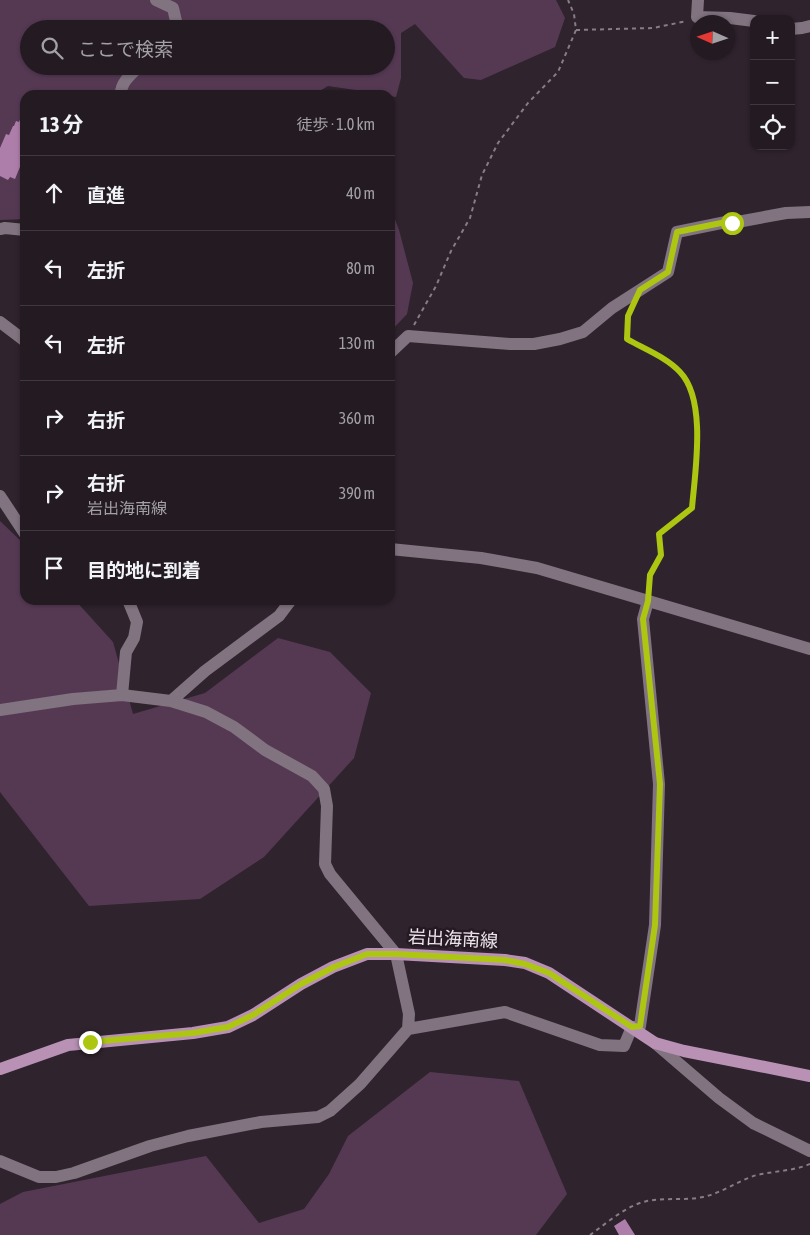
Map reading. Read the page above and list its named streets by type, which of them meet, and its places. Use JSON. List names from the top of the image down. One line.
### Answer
{"streets":{"main road":["岩出海南線"]},"north":"left","page":{"map_buttons":["+","−"],"search":"ここで検索","heading":["13 分","徒歩 · 1.0 km"],"list":[["直進","40 m"],["左折","80 m"],["左折","130 m"],["右折","360 m"],["右折","岩出海南線","390 m"],"目的地に到着"]}}
